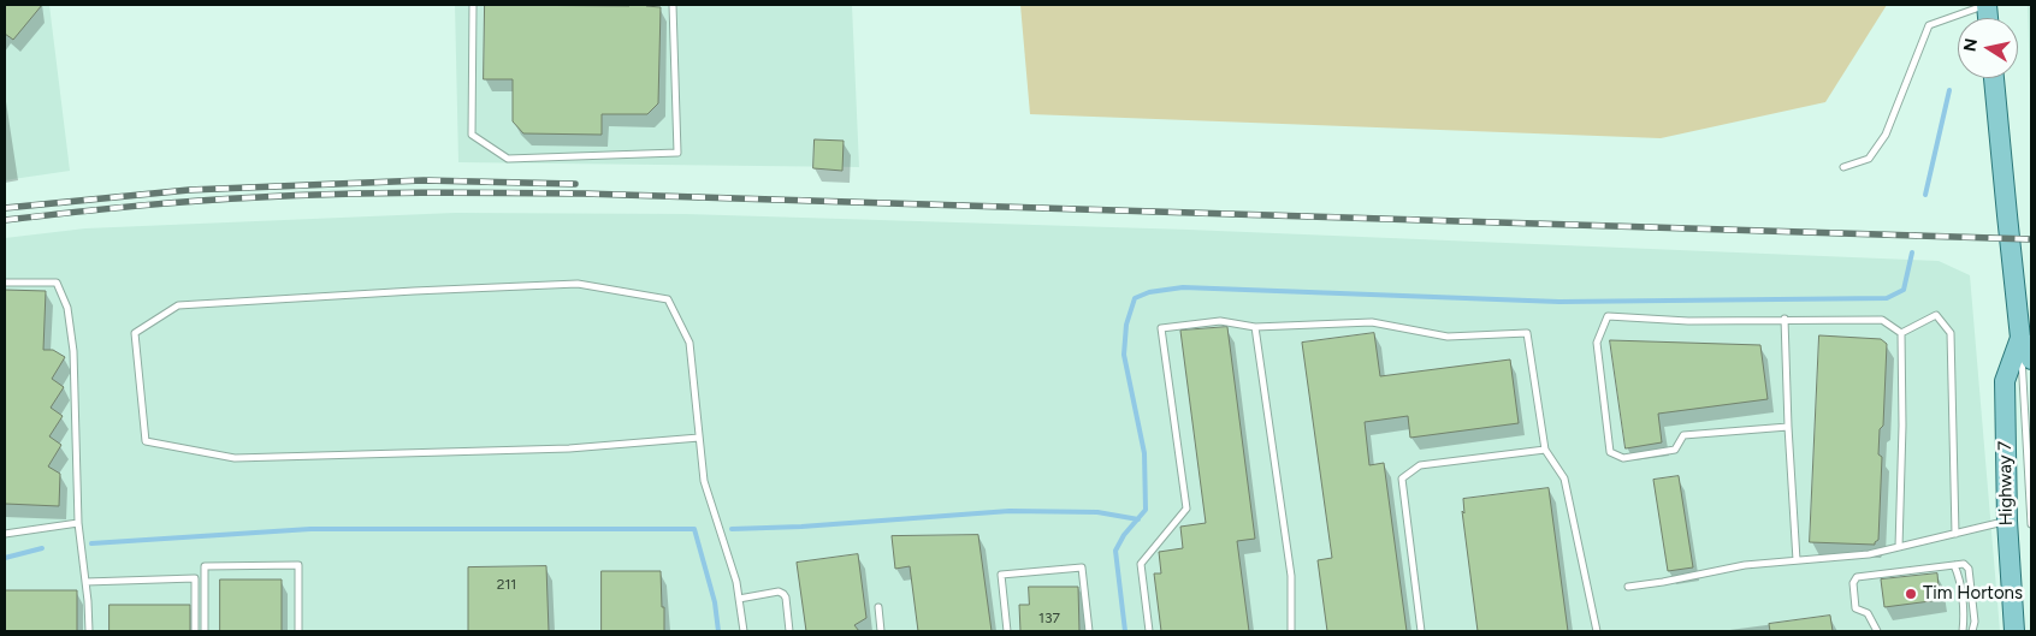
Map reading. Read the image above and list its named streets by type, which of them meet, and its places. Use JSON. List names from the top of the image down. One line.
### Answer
{"streets":{"main road":["Highway 7"]},"places":["Tim Hortons"],"house_numbers":["211","137"],"north":"left"}
